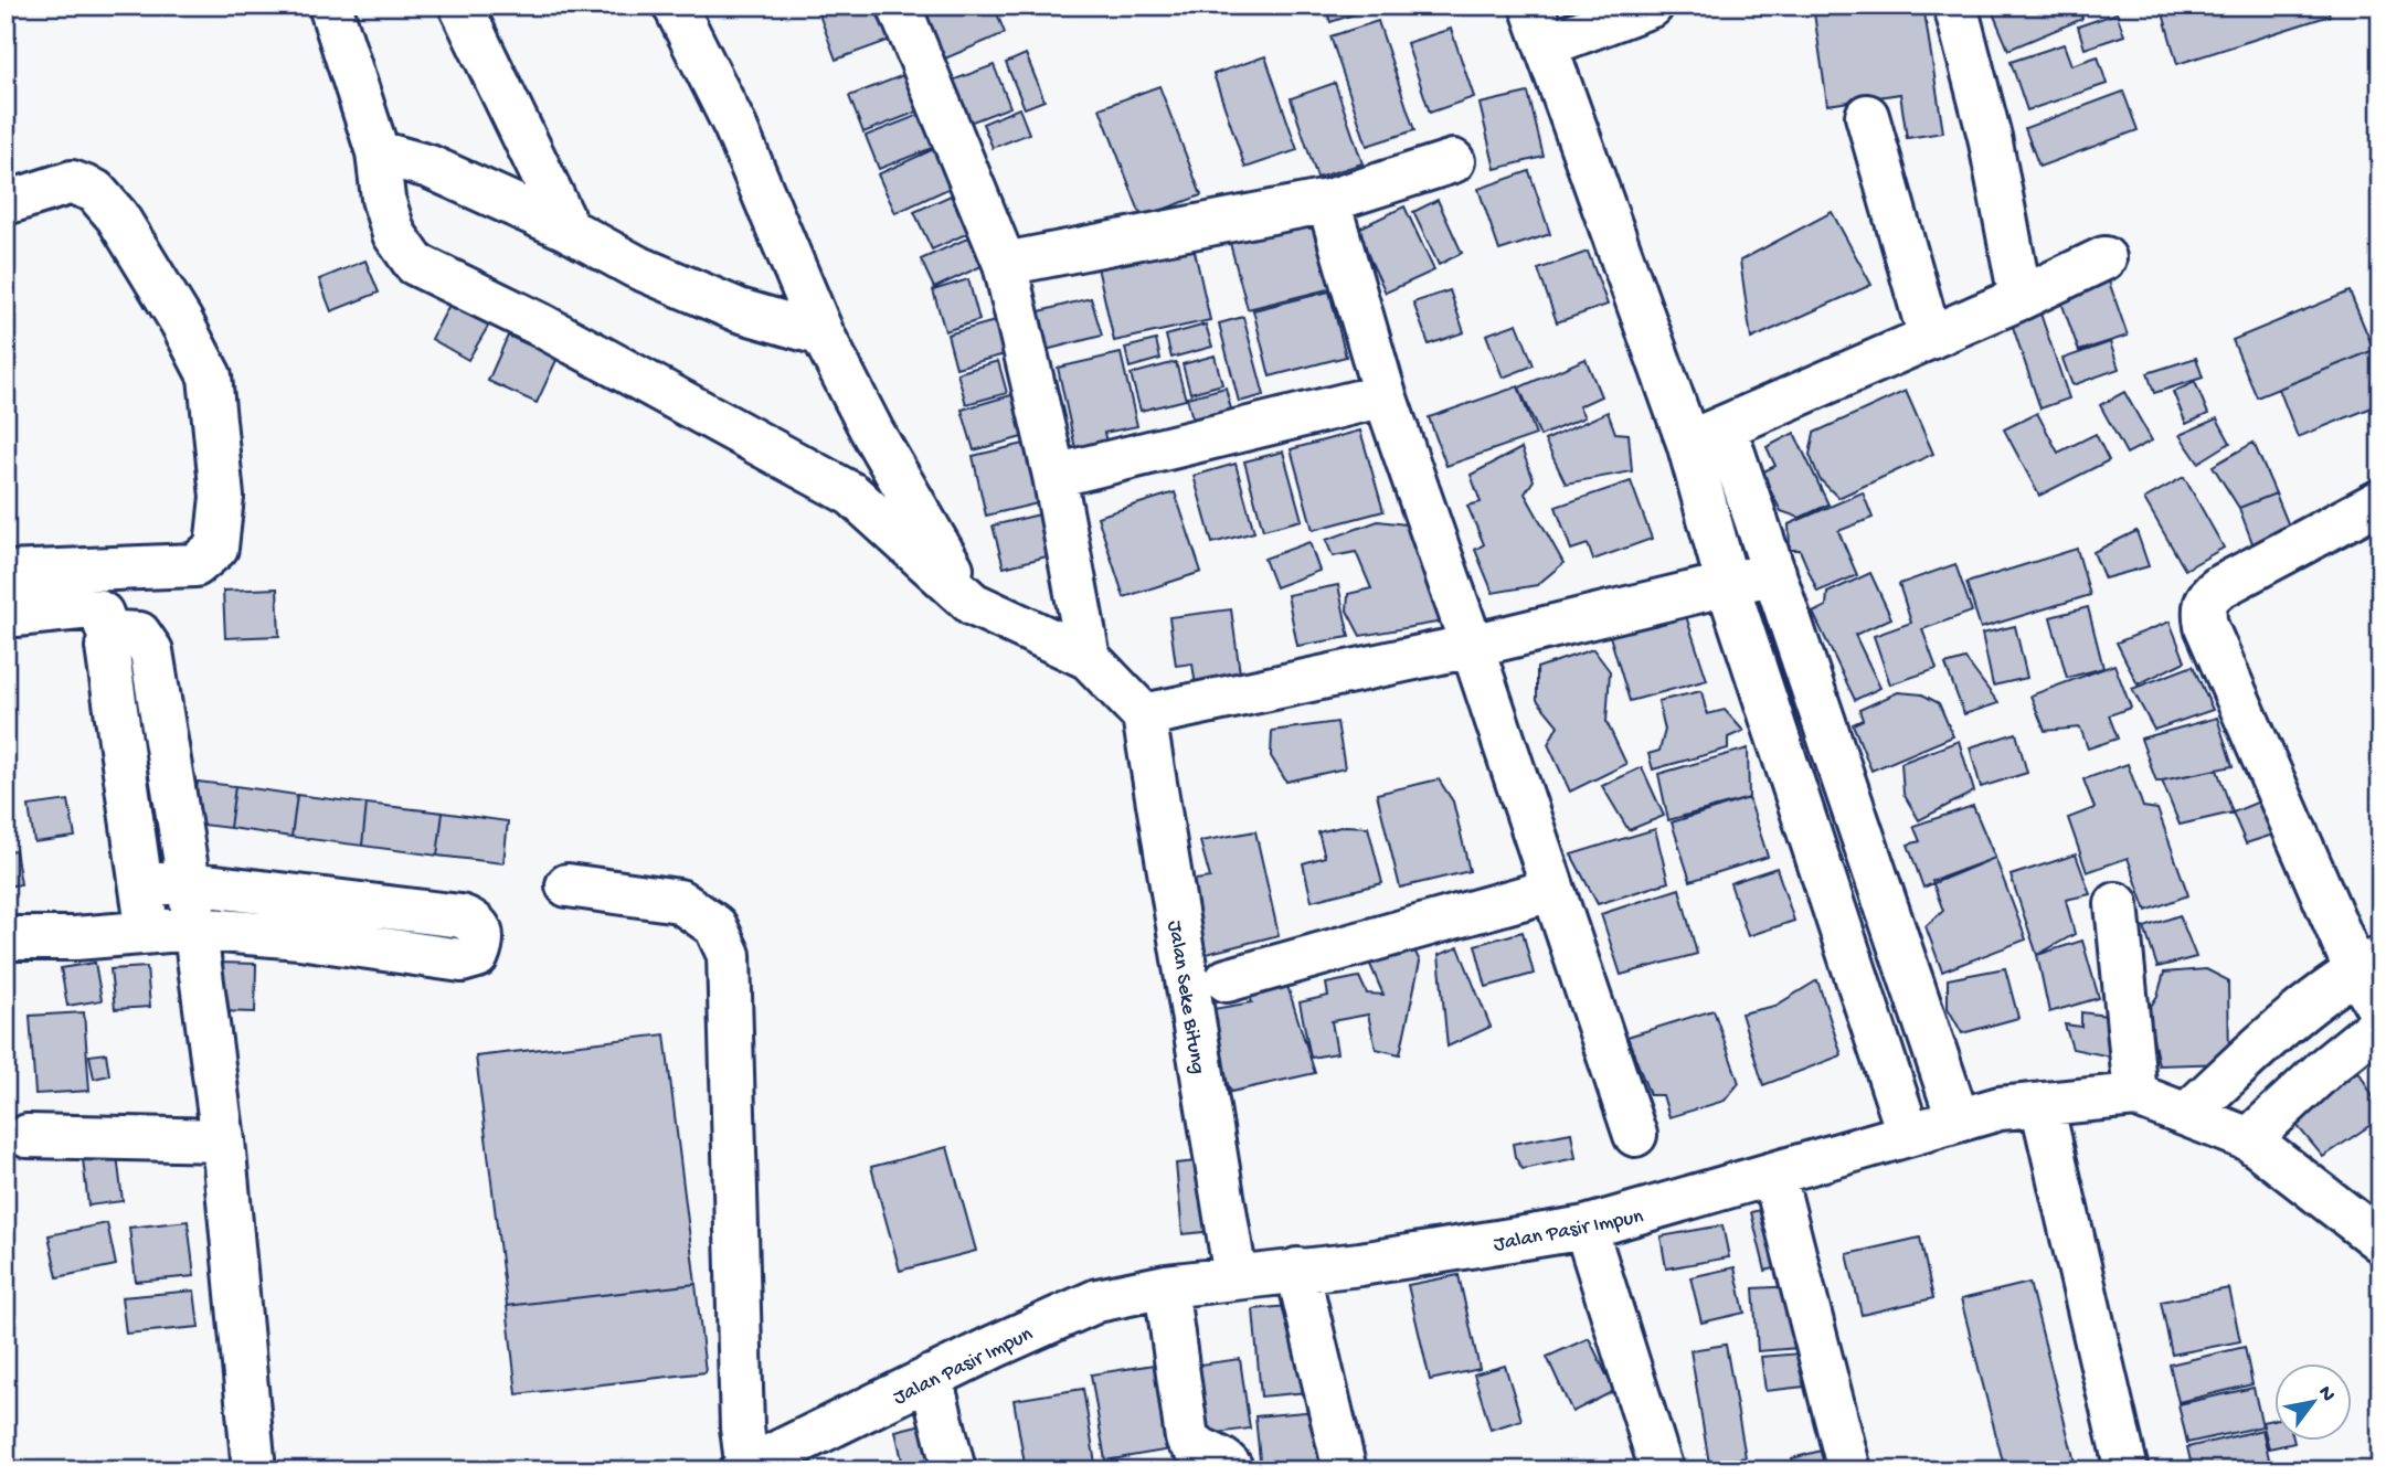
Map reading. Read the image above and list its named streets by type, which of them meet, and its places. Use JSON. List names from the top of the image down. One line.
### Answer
{"streets":{"street":["Jalan Seke Bitung","Jalan Pasir Impun"]},"crossings":[["Jalan Seke Bitung","Jalan Pasir Impun"]],"north":"top right"}
